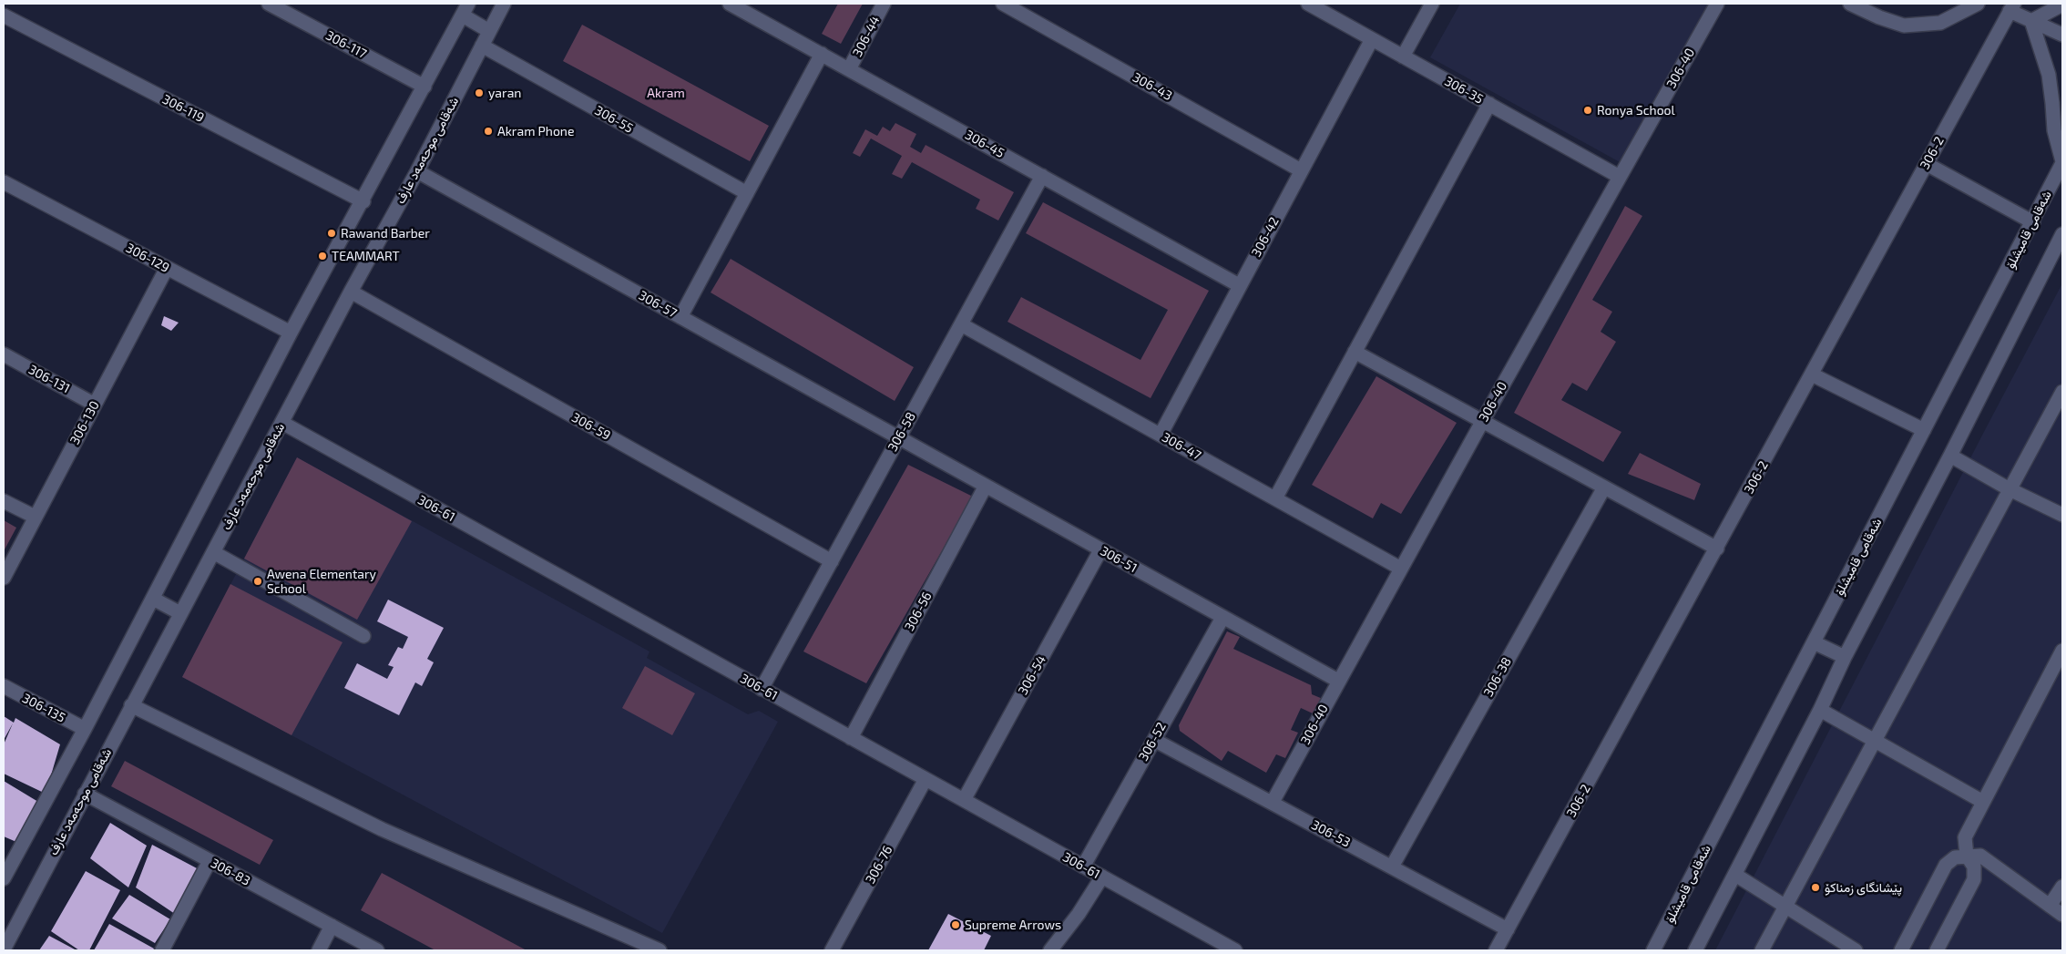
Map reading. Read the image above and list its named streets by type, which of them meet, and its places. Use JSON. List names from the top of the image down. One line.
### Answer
{"streets":{"street":["306-44","306-117","306-40","306-43","306-35","306-119","306-55","306-45","شەقامی موحەمەد عارف","306-2","شەقامی قامیشلۆ","306-42","306-129","306-57","306-131","306-130","306-59","306-58","306-47","306-61","306-51","306-56","306-54","306-38","306-135","306-52","306-53","306-76","306-83"]},"crossings":[["306-44","306-45"],["306-40","306-35"],["306-40","306-47"],["306-40","306-51"],["306-40","306-53"],["306-43","306-42"],["306-35","306-42"],["306-55","شەقامی موحەمەد عارف"],["306-45","306-42"],["306-45","306-58"],["شەقامی موحەمەد عارف","306-57"],["شەقامی موحەمەد عارف","306-59"],["شەقامی موحەمەد عارف","306-61"],["شەقامی موحەمەد عارف","306-83"],["306-2","306-53"],["306-42","306-47"],["306-129","306-130"],["306-57","306-58"],["306-57","306-51"],["306-131","306-130"],["306-59","306-58"],["306-58","306-47"],["306-58","306-61"],["306-58","306-51"],["306-61","306-56"],["306-61","306-54"],["306-61","306-52"],["306-61","306-76"],["306-51","306-56"],["306-51","306-54"],["306-51","306-52"],["306-38","306-53"],["306-52","306-53"]],"parks":["Akram"],"places":["yaran","Ronya School","Akram Phone","Rawand Barber","TEAMMART","Awena Elementary School","پێشانگای زمناكۆ","Supreme Arrows"]}
